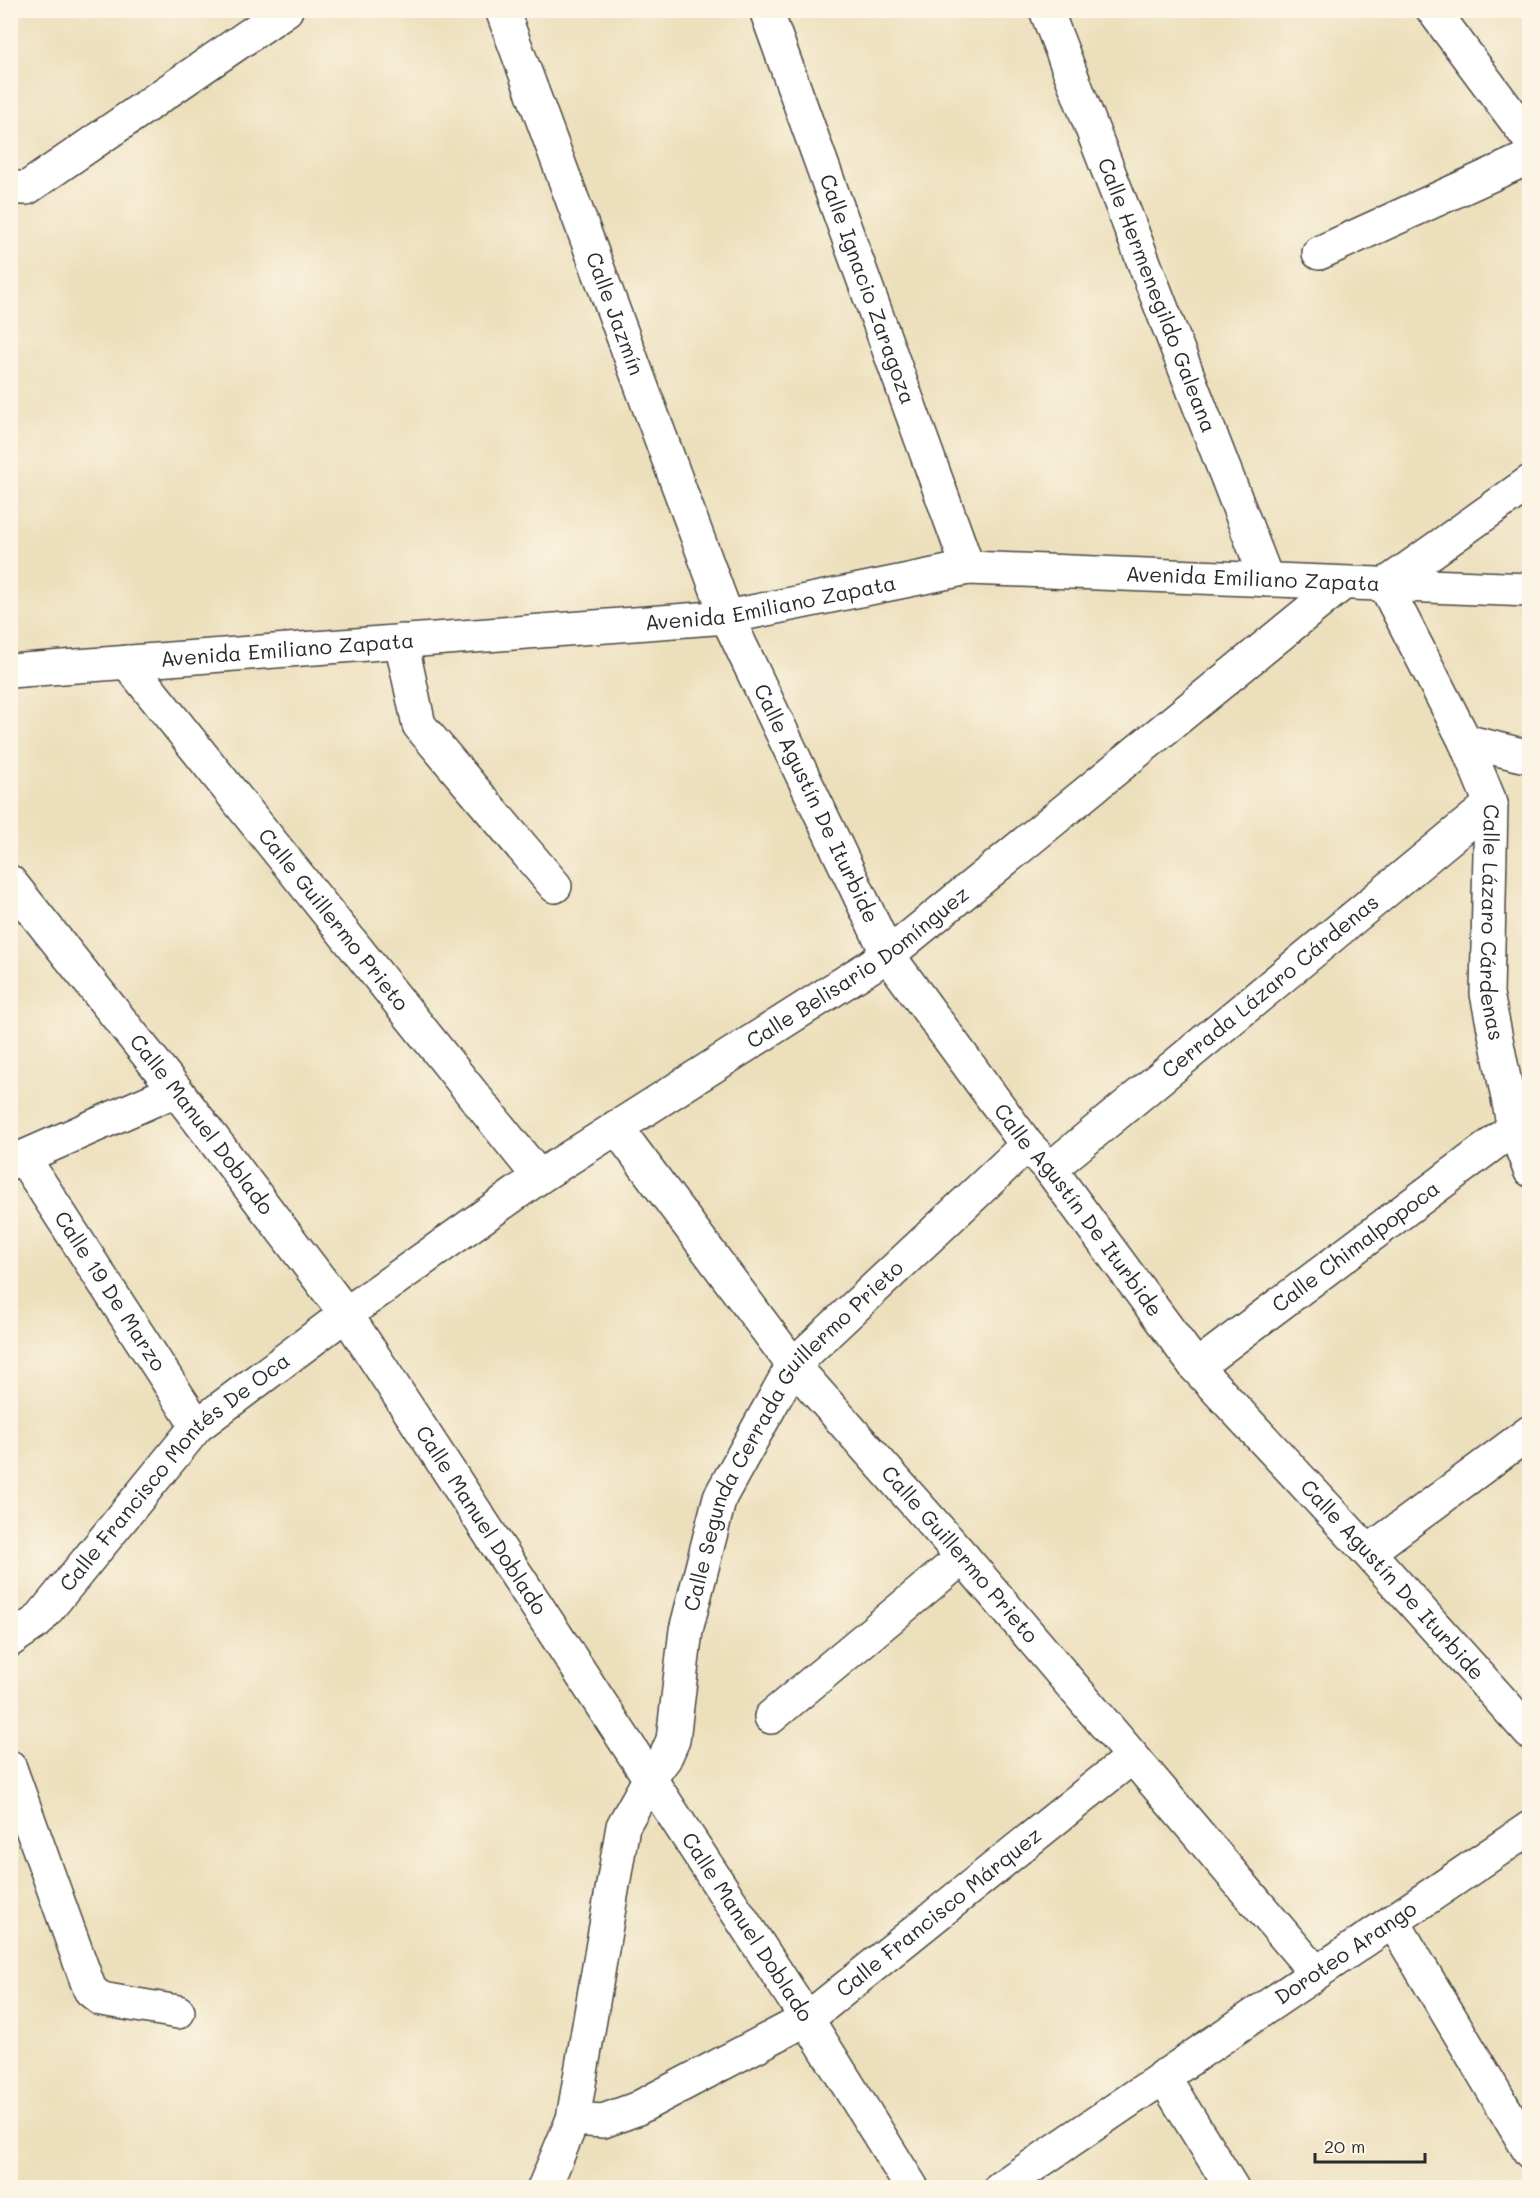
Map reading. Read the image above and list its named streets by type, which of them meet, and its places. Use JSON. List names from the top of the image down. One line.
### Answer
{"streets":{"street":["Calle Ignacio Zaragoza","Calle Hermenegildo Galeana","Calle Jazmín","Avenida Emiliano Zapata","Calle Agustín De Iturbide","Calle Guillermo Prieto","Calle Lázaro Cárdenas","Calle Belisario Domínguez","Cerrada Lázaro Cárdenas","Calle Manuel Doblado","Calle Chimalpopoca","Calle 19 De Marzo","Calle Segunda Cerrada Guillermo Prieto","Calle Francisco Montés De Oca","Calle Francisco Márquez","Doroteo Arango"]},"crossings":[["Calle Ignacio Zaragoza","Avenida Emiliano Zapata"],["Calle Hermenegildo Galeana","Avenida Emiliano Zapata"],["Calle Jazmín","Avenida Emiliano Zapata"],["Calle Jazmín","Calle Agustín De Iturbide"],["Avenida Emiliano Zapata","Calle Agustín De Iturbide"],["Avenida Emiliano Zapata","Calle Guillermo Prieto"],["Avenida Emiliano Zapata","Calle Lázaro Cárdenas"],["Avenida Emiliano Zapata","Calle Belisario Domínguez"],["Calle Agustín De Iturbide","Calle Belisario Domínguez"],["Calle Agustín De Iturbide","Cerrada Lázaro Cárdenas"],["Calle Agustín De Iturbide","Calle Chimalpopoca"],["Calle Agustín De Iturbide","Calle Segunda Cerrada Guillermo Prieto"],["Calle Guillermo Prieto","Calle Belisario Domínguez"],["Calle Guillermo Prieto","Calle Segunda Cerrada Guillermo Prieto"],["Calle Guillermo Prieto","Calle Francisco Márquez"],["Calle Guillermo Prieto","Doroteo Arango"],["Calle Lázaro Cárdenas","Cerrada Lázaro Cárdenas"],["Calle Lázaro Cárdenas","Calle Chimalpopoca"],["Calle Belisario Domínguez","Calle Manuel Doblado"],["Calle Belisario Domínguez","Calle Francisco Montés De Oca"],["Calle Manuel Doblado","Calle Segunda Cerrada Guillermo Prieto"],["Calle Manuel Doblado","Calle Francisco Montés De Oca"],["Calle Manuel Doblado","Calle Francisco Márquez"],["Calle 19 De Marzo","Calle Francisco Montés De Oca"],["Calle Segunda Cerrada Guillermo Prieto","Calle Francisco Márquez"]],"scale_bar":"20 m"}
